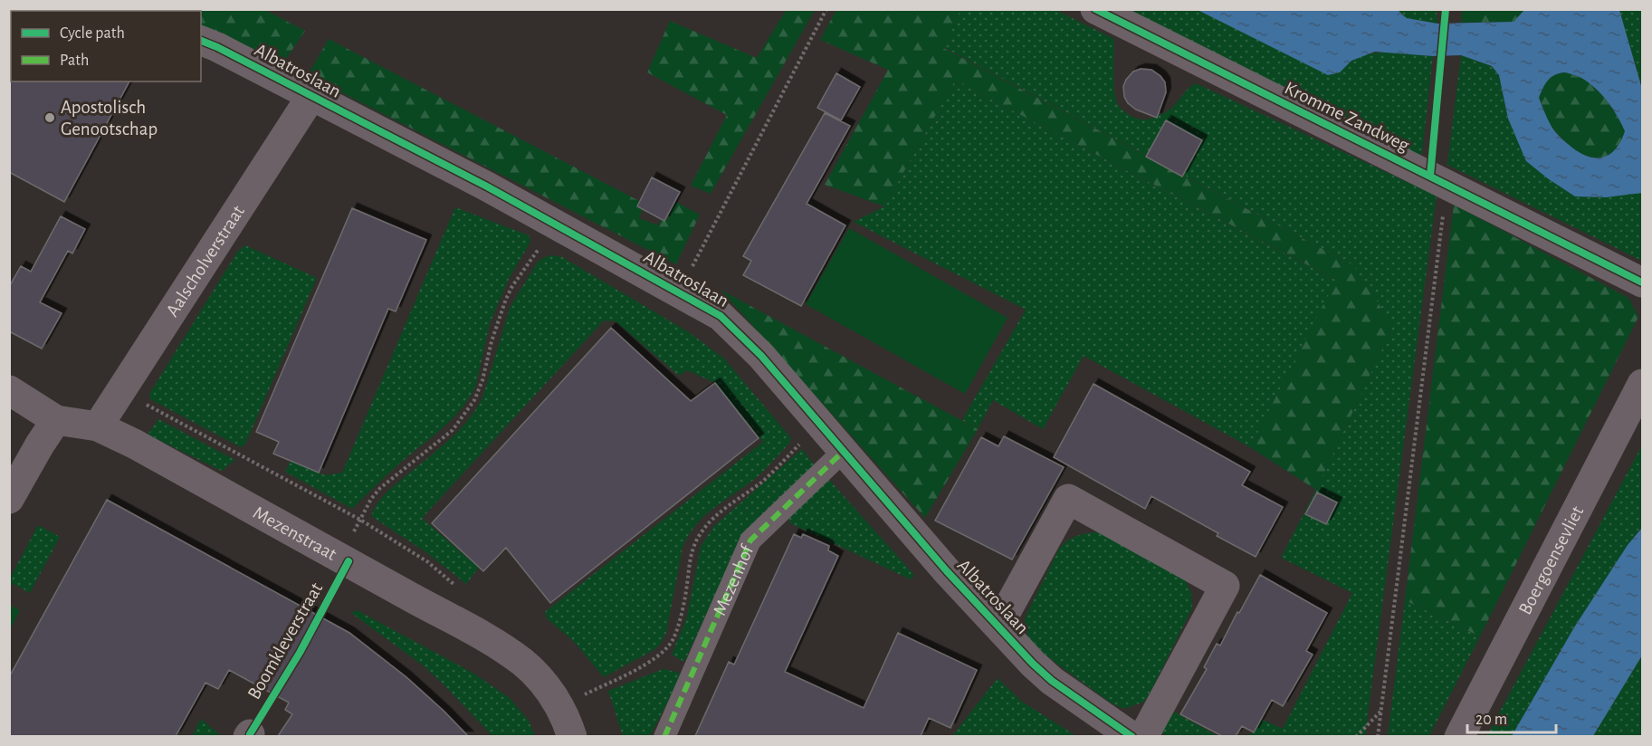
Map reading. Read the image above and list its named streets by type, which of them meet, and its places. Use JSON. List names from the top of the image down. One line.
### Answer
{"streets":{"street":["Albatroslaan","Kromme Zandweg","Aalscholverstraat","Mezenstraat","Boergoensevliet","Mezenhof"],"cycle path":["Boomkleverstraat"]},"crossings":[["Albatroslaan","Aalscholverstraat"],["Albatroslaan","Mezenhof"],["Aalscholverstraat","Mezenstraat"]],"places":["Apostolisch Genootschap"],"legend":["Cycle path","Path"],"scale_bar":"20 m"}
